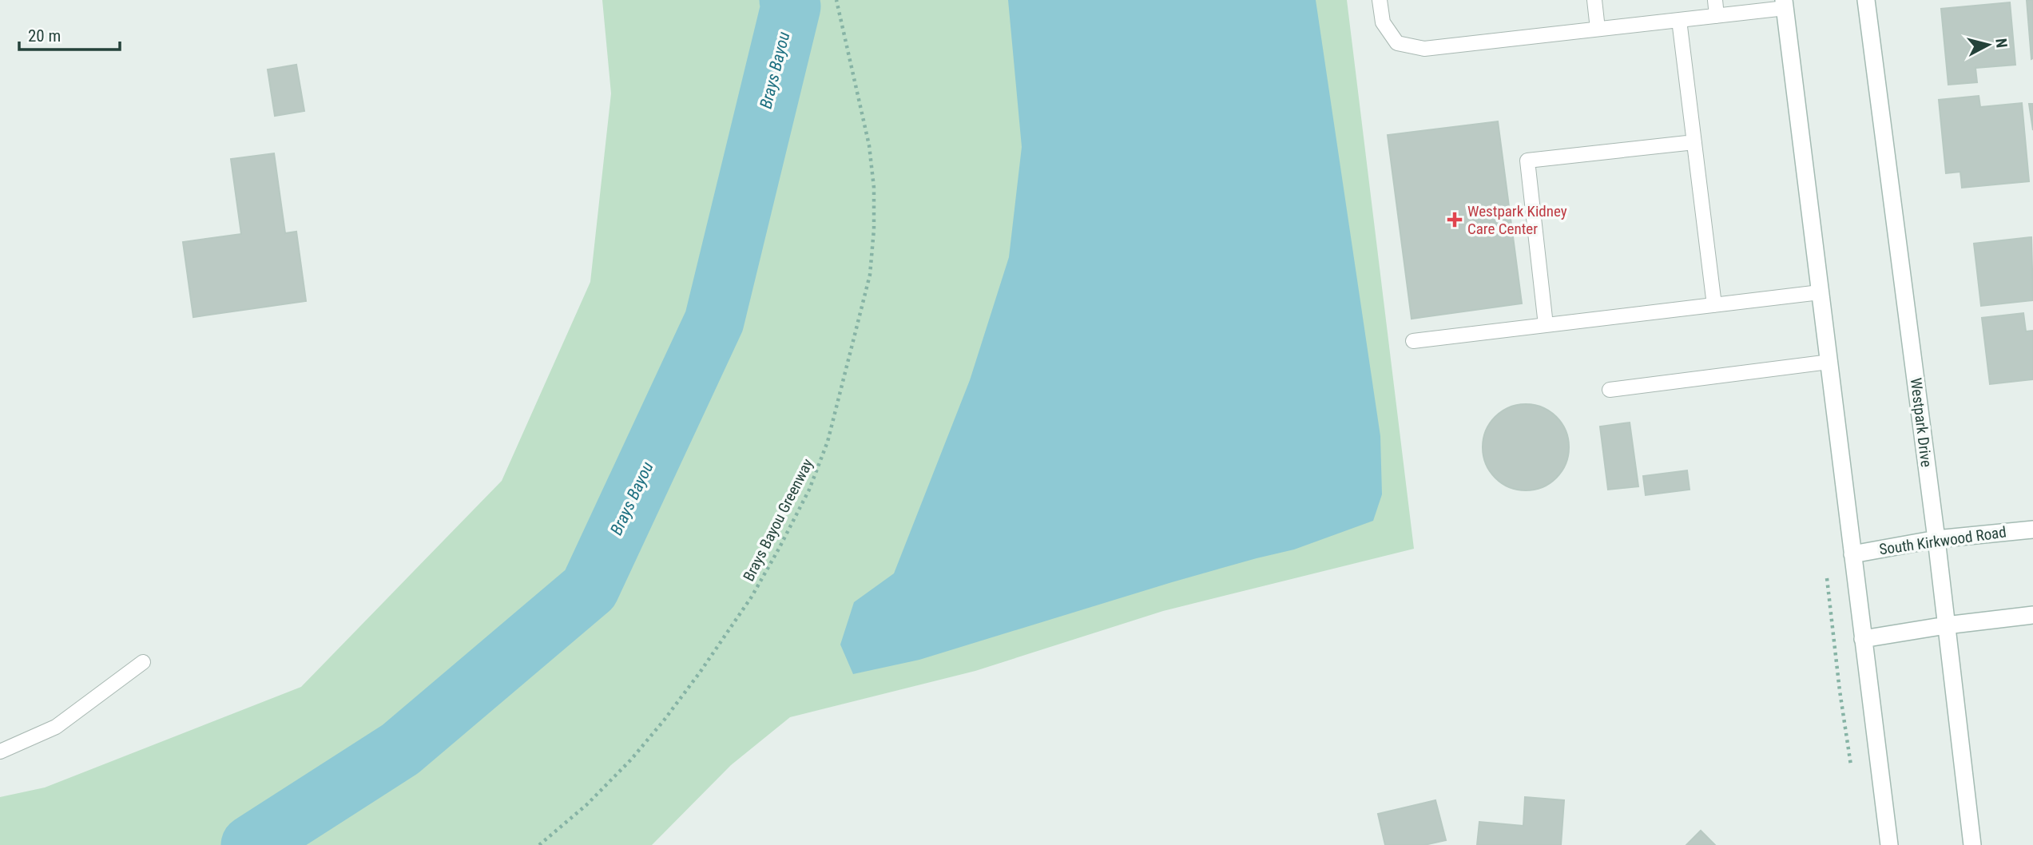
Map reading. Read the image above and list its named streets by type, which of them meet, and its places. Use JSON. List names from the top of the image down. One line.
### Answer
{"streets":{"main road":["Westpark Drive","South Kirkwood Road"],"path":["Brays Bayou Greenway"]},"crossings":[["Westpark Drive","South Kirkwood Road"]],"water":["Brays Bayou"],"places":{"health":["Westpark Kidney Care Center"]},"scale_bar":"20 m","north":"right"}
